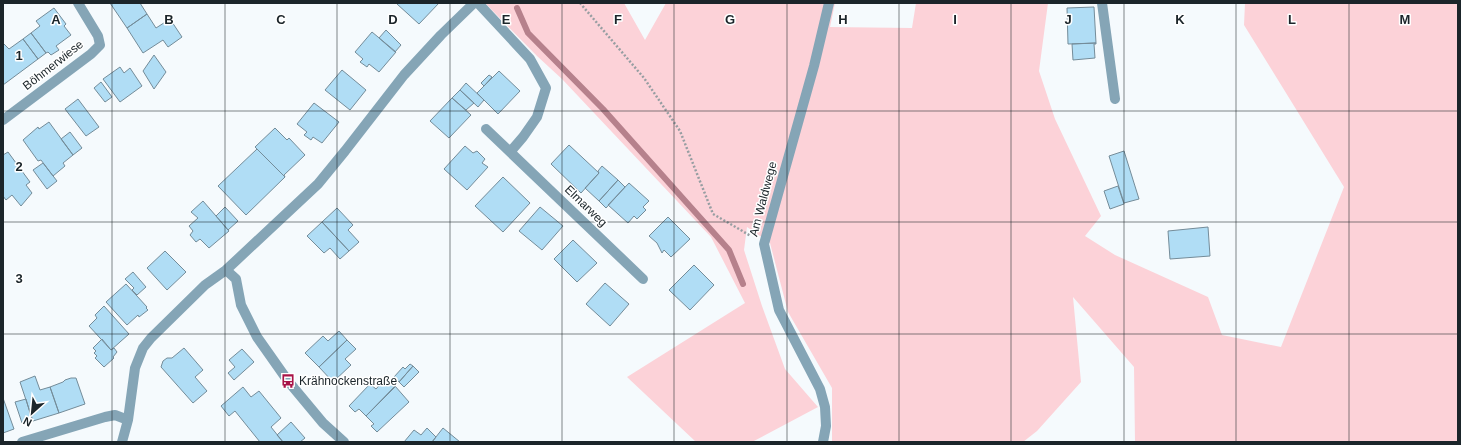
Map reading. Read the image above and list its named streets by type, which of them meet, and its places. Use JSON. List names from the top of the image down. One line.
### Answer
{"streets":{"street":["Böhmerwiese","Am Waldwege","Elmarweg"]},"places":{"bus stop":["Krähnockenstraße"]},"north":"bottom left","grid":{"columns":["A","B","C","D","E","F","G","H","I","J","K","L","M"],"rows":["1","2","3"]}}
